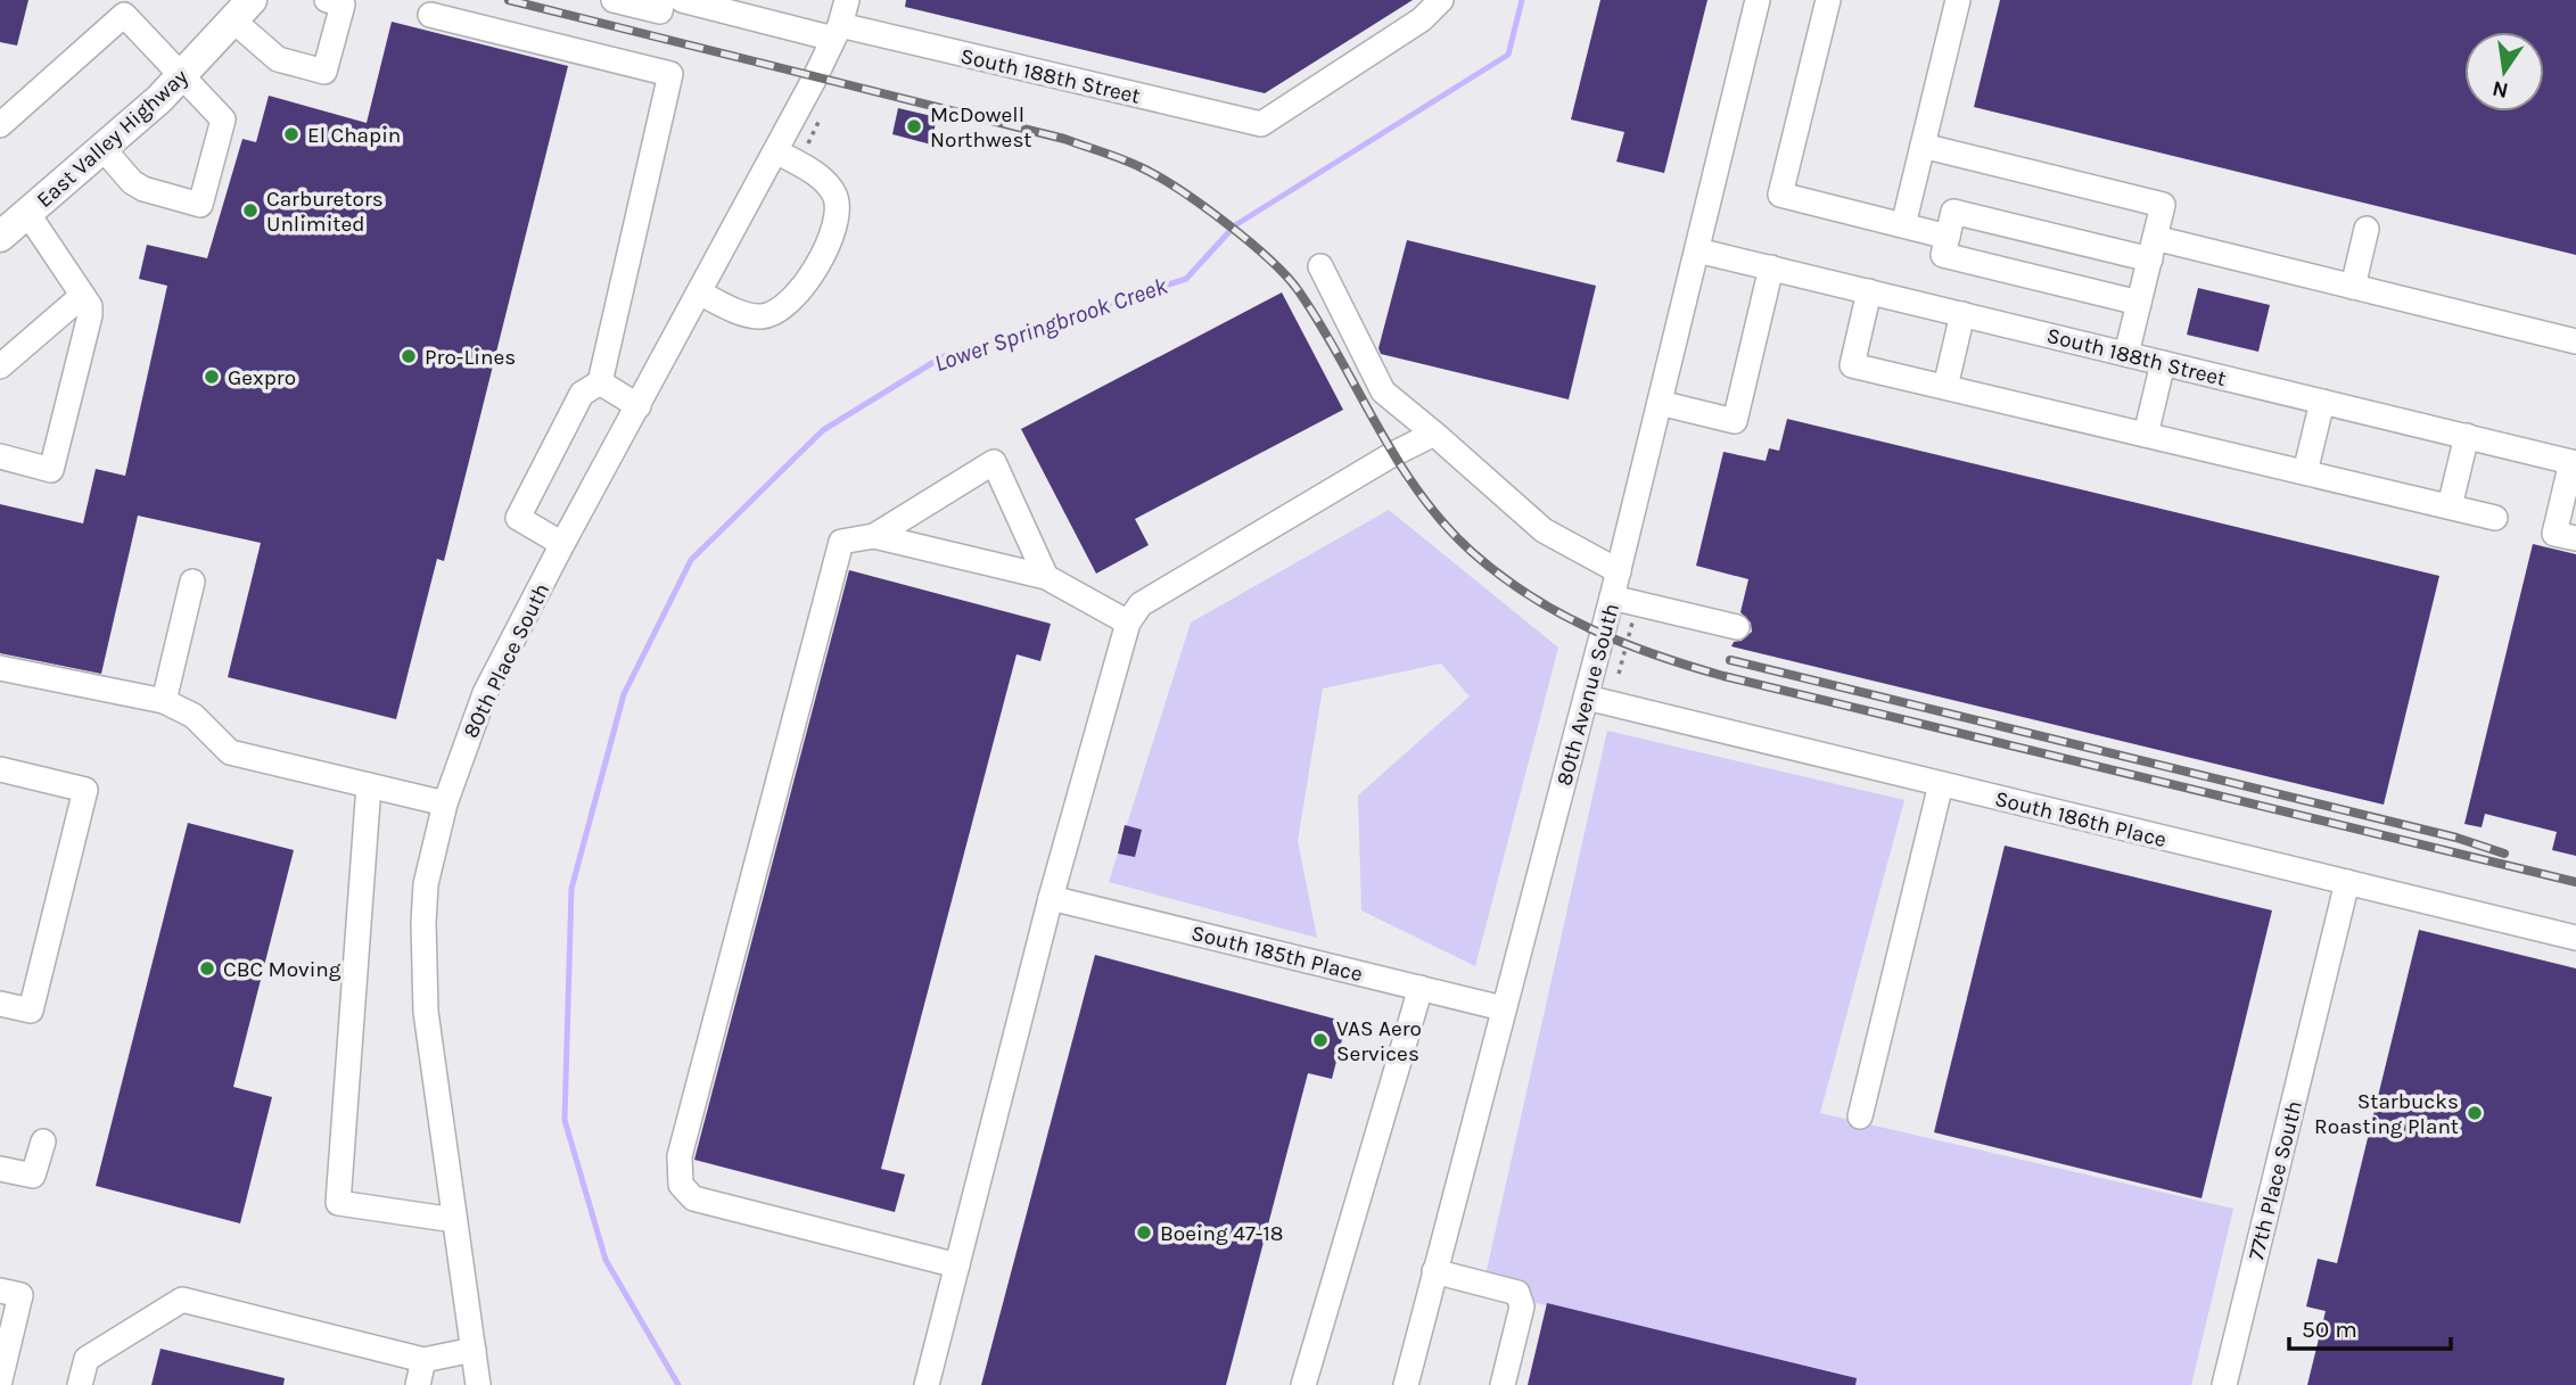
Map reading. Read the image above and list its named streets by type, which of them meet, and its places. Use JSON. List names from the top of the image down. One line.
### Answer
{"streets":{"main road":["East Valley Highway"],"street":["South 188th Street","80th Place South","80th Avenue South","South 186th Place","South 185th Place","77th Place South"]},"crossings":[["South 188th Street","80th Place South"],["South 188th Street","80th Avenue South"],["80th Avenue South","South 186th Place"],["80th Avenue South","South 185th Place"],["South 186th Place","77th Place South"]],"water":["Lower Springbrook Creek"],"places":["McDowell Northwest","El Chapin","Carburetors Unlimited","Pro-Lines","Gexpro","CBC Moving","VAS Aero Services","Starbucks Roasting Plant","Boeing 47-18"],"scale_bar":"50 m","north":"bottom"}
